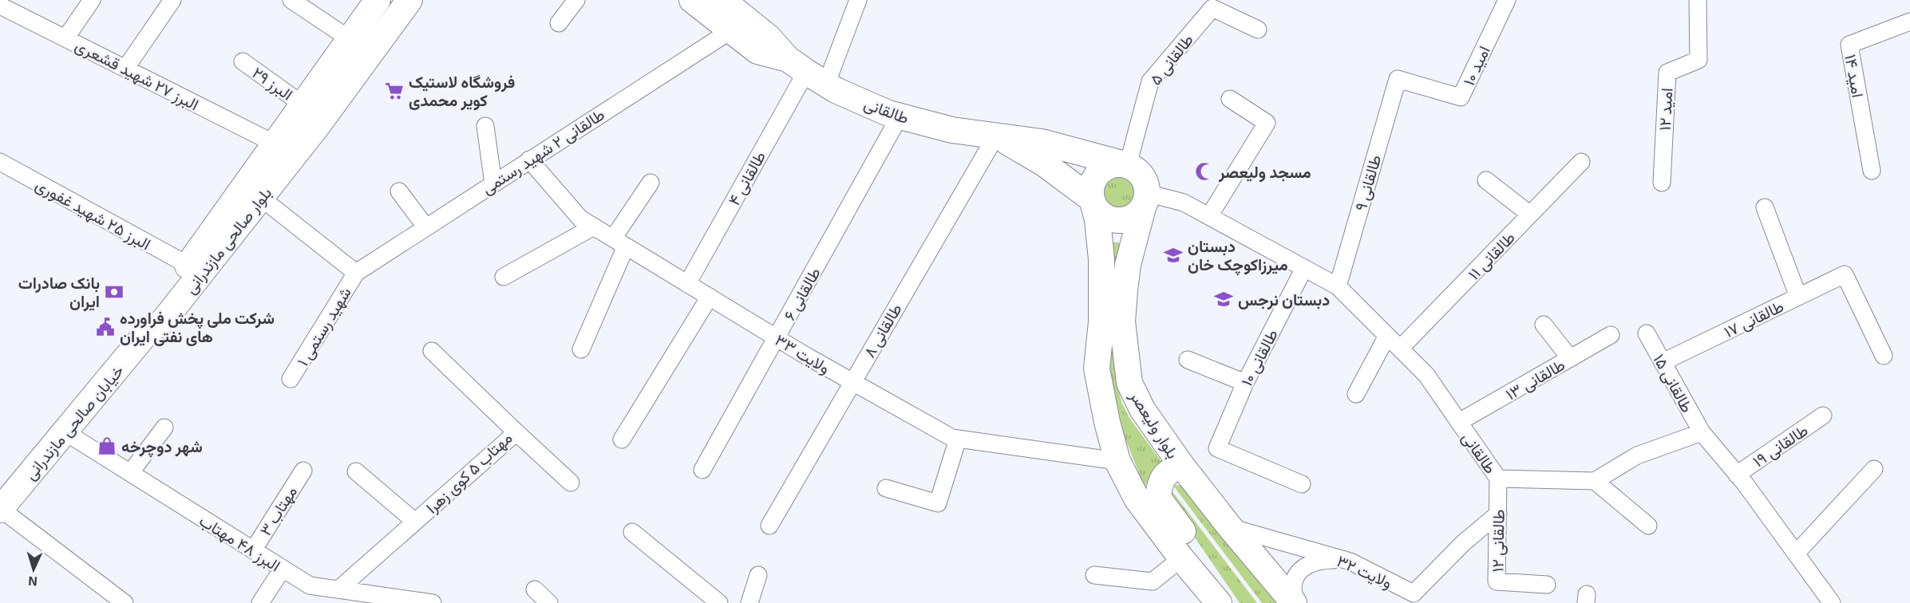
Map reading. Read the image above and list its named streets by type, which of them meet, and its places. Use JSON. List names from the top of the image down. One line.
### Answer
{"streets":{"main road":["طالقانی","بلوار صالحی مازندرانی","خیابان صالحی مازندرانی","بلوار ولیعصر"],"street":["طالقانی ۵","امید ۱۰","البرز ۲۷ شهید قشعری","امید ۱۴","البرز ۲۹","امید ۱۲","طالقانی ۲ شهید رستمی","طالقانی ۴","طالقانی ۹","البرز ۲۵ شهید غفوری","طالقانی ۱۱","طالقانی ۶","طالقانی ۱۷","شهید رستمی ۱","طالقانی ۸","ولایت ٣۳","طالقانی ۱۰","طالقانی ۱۳","طالقانی ۱۵","طالقانی ۱‍۹","مهتاب ۵ کوی زهرا","مهتاب ۳","طالقانی ۱۲","البرز ۴۸ مهتاب","ولایت ۳۲"]},"crossings":[["طالقانی ۵","طالقانی"],["طالقانی ۵","بلوار ولیعصر"],["امید ۱۰","طالقانی ۹"],["البرز ۲۷ شهید قشعری","بلوار صالحی مازندرانی"],["البرز ۲۹","بلوار صالحی مازندرانی"],["طالقانی","طالقانی ۴"],["طالقانی","طالقانی ۹"],["طالقانی","طالقانی ۱۱"],["طالقانی","طالقانی ۶"],["طالقانی","طالقانی ۸"],["طالقانی","طالقانی ۱۰"],["طالقانی","طالقانی ۱۳"],["طالقانی","بلوار ولیعصر"],["طالقانی","طالقانی ۱۲"],["طالقانی ۲ شهید رستمی","شهید رستمی ۱"],["طالقانی ۲ شهید رستمی","ولایت ٣۳"],["طالقانی ۴","ولایت ٣۳"],["البرز ۲۵ شهید غفوری","بلوار صالحی مازندرانی"],["بلوار صالحی مازندرانی","خیابان صالحی مازندرانی"],["طالقانی ۶","ولایت ٣۳"],["طالقانی ۱۷","طالقانی ۱۵"],["طالقانی ۸","ولایت ٣۳"],["خیابان صالحی مازندرانی","البرز ۴۸ مهتاب"],["بلوار ولیعصر","ولایت ۳۲"],["مهتاب ۵ کوی زهرا","البرز ۴۸ مهتاب"],["مهتاب ۳","البرز ۴۸ مهتاب"],["طالقانی ۱۲","ولایت ۳۲"]],"places":{"supermarket":["فروشگاه لاستیک کویر محمدی"],"mosque":["مسجد ولیعصر"],"school or university":["دبستان میرزاکوچک خان","دبستان نرجس"],"bank":["بانک صادرات ایران"],"public building":["شرکت ملی پخش فراورده های نفتی ایران"],"shop":["شهر دوچرخه"]},"north":"bottom"}
